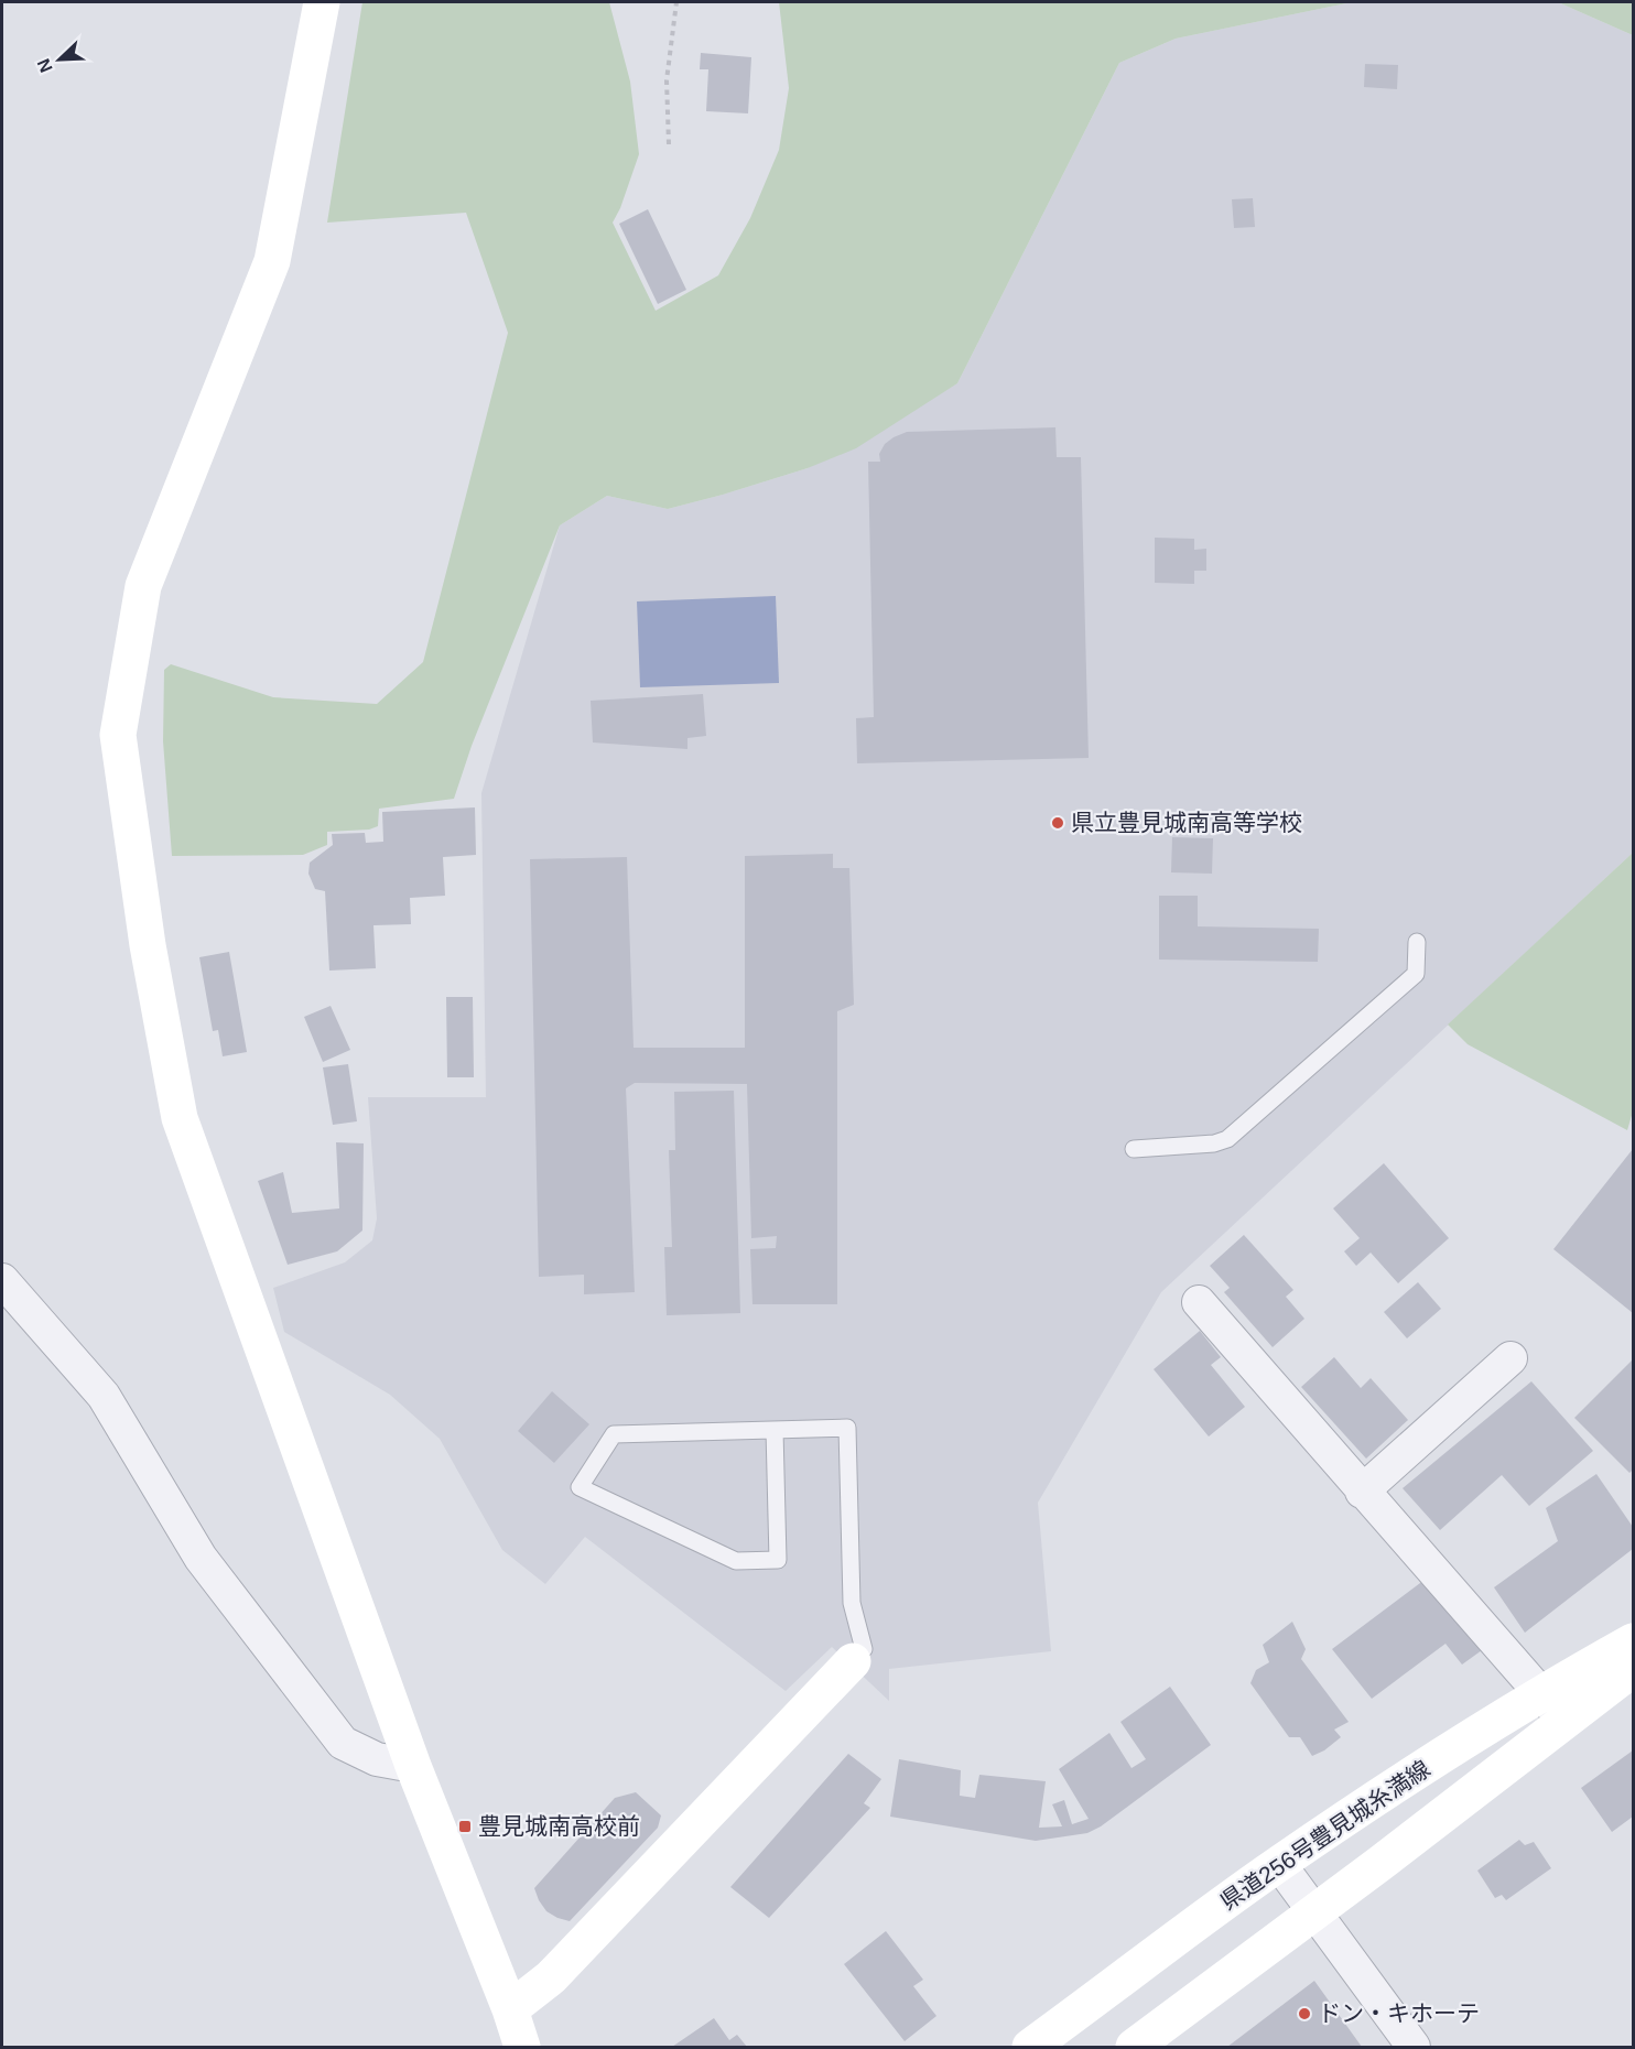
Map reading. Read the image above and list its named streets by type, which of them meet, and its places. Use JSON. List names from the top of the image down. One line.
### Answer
{"streets":{"street":["県道256号豊見城糸満線"]},"places":{"other":["県立豊見城南高等学校","ドン・キホーテ"],"transit":["豊見城南高校前"]},"north":"bottom left"}
